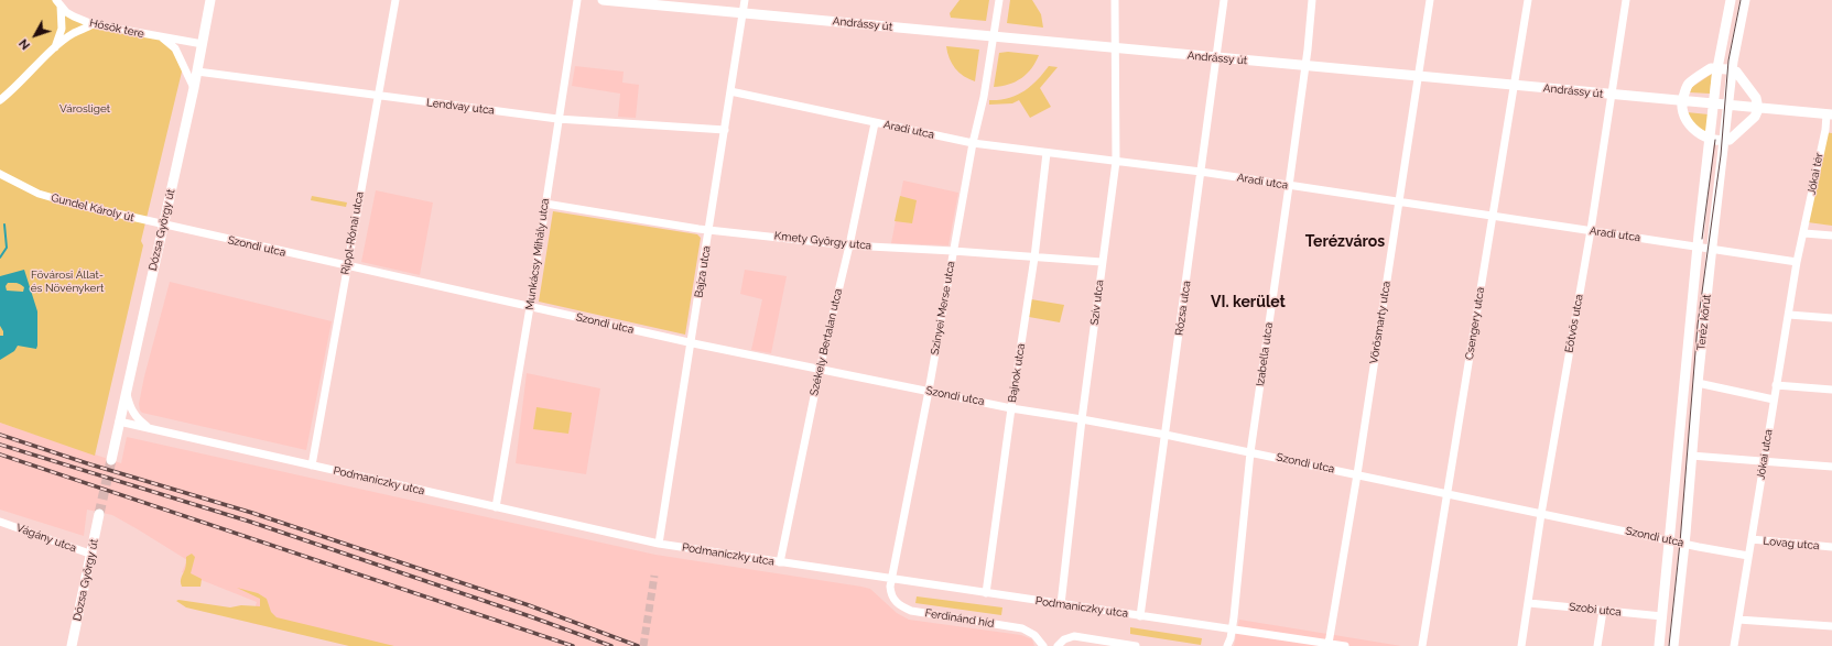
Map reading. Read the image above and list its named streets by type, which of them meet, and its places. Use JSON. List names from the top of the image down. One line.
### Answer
{"streets":{"main road":["Andrássy út","Dózsa György út","Teréz körút"],"street":["Hősök tere","Lendvay utca","Aradi utca","Jókai tér","Gundel Károly út","Rippl-Rónai utca","Kmety György utca","Szondi utca","Munkácsy Mihály utca","Bajza utca","Szív utca","Szinyei Merse utca","Rózsa utca","Vörösmarty utca","Csengery utca","Eötvös utca","Székely Bertalan utca","Izabella utca","Bajnok utca","Jókai utca","Podmaniczky utca","Vágány utca","Lovag utca","Szobi utca","Ferdinánd híd"]},"crossings":[["Andrássy út","Jókai tér"],["Andrássy út","Bajza utca"],["Andrássy út","Szív utca"],["Andrássy út","Szinyei Merse utca"],["Andrássy út","Rózsa utca"],["Andrássy út","Vörösmarty utca"],["Andrássy út","Teréz körút"],["Andrássy út","Csengery utca"],["Andrássy út","Eötvös utca"],["Andrássy út","Izabella utca"],["Hősök tere","Dózsa György út"],["Lendvay utca","Dózsa György út"],["Lendvay utca","Rippl-Rónai utca"],["Lendvay utca","Munkácsy Mihály utca"],["Lendvay utca","Bajza utca"],["Aradi utca","Jókai tér"],["Aradi utca","Bajza utca"],["Aradi utca","Szív utca"],["Aradi utca","Szinyei Merse utca"],["Aradi utca","Rózsa utca"],["Aradi utca","Vörösmarty utca"],["Aradi utca","Teréz körút"],["Aradi utca","Csengery utca"],["Aradi utca","Eötvös utca"],["Aradi utca","Székely Bertalan utca"],["Aradi utca","Izabella utca"],["Aradi utca","Bajnok utca"],["Aradi utca","Jókai utca"],["Jókai tér","Jókai utca"],["Gundel Károly út","Dózsa György út"],["Gundel Károly út","Szondi utca"],["Dózsa György út","Szondi utca"],["Dózsa György út","Podmaniczky utca"],["Dózsa György út","Vágány utca"],["Rippl-Rónai utca","Szondi utca"],["Rippl-Rónai utca","Podmaniczky utca"],["Kmety György utca","Munkácsy Mihály utca"],["Kmety György utca","Bajza utca"],["Kmety György utca","Szív utca"],["Kmety György utca","Szinyei Merse utca"],["Kmety György utca","Székely Bertalan utca"],["Kmety György utca","Bajnok utca"],["Szondi utca","Munkácsy Mihály utca"],["Szondi utca","Bajza utca"],["Szondi utca","Szív utca"],["Szondi utca","Szinyei Merse utca"],["Szondi utca","Rózsa utca"],["Szondi utca","Vörösmarty utca"],["Szondi utca","Teréz körút"],["Szondi utca","Csengery utca"],["Szondi utca","Eötvös utca"],["Szondi utca","Székely Bertalan utca"],["Szondi utca","Izabella utca"],["Szondi utca","Bajnok utca"],["Szondi utca","Jókai utca"],["Munkácsy Mihály utca","Podmaniczky utca"],["Bajza utca","Podmaniczky utca"],["Szív utca","Podmaniczky utca"],["Szinyei Merse utca","Podmaniczky utca"],["Szinyei Merse utca","Ferdinánd híd"],["Rózsa utca","Podmaniczky utca"],["Vörösmarty utca","Podmaniczky utca"],["Teréz körút","Szobi utca"],["Eötvös utca","Szobi utca"],["Székely Bertalan utca","Podmaniczky utca"],["Izabella utca","Podmaniczky utca"],["Bajnok utca","Podmaniczky utca"],["Jókai utca","Lovag utca"],["Podmaniczky utca","Ferdinánd híd"]],"districts":["Terézváros","VI. kerület"],"parks":["Városliget","Fővárosi Állat- és Növénykert"],"north":"bottom left"}
